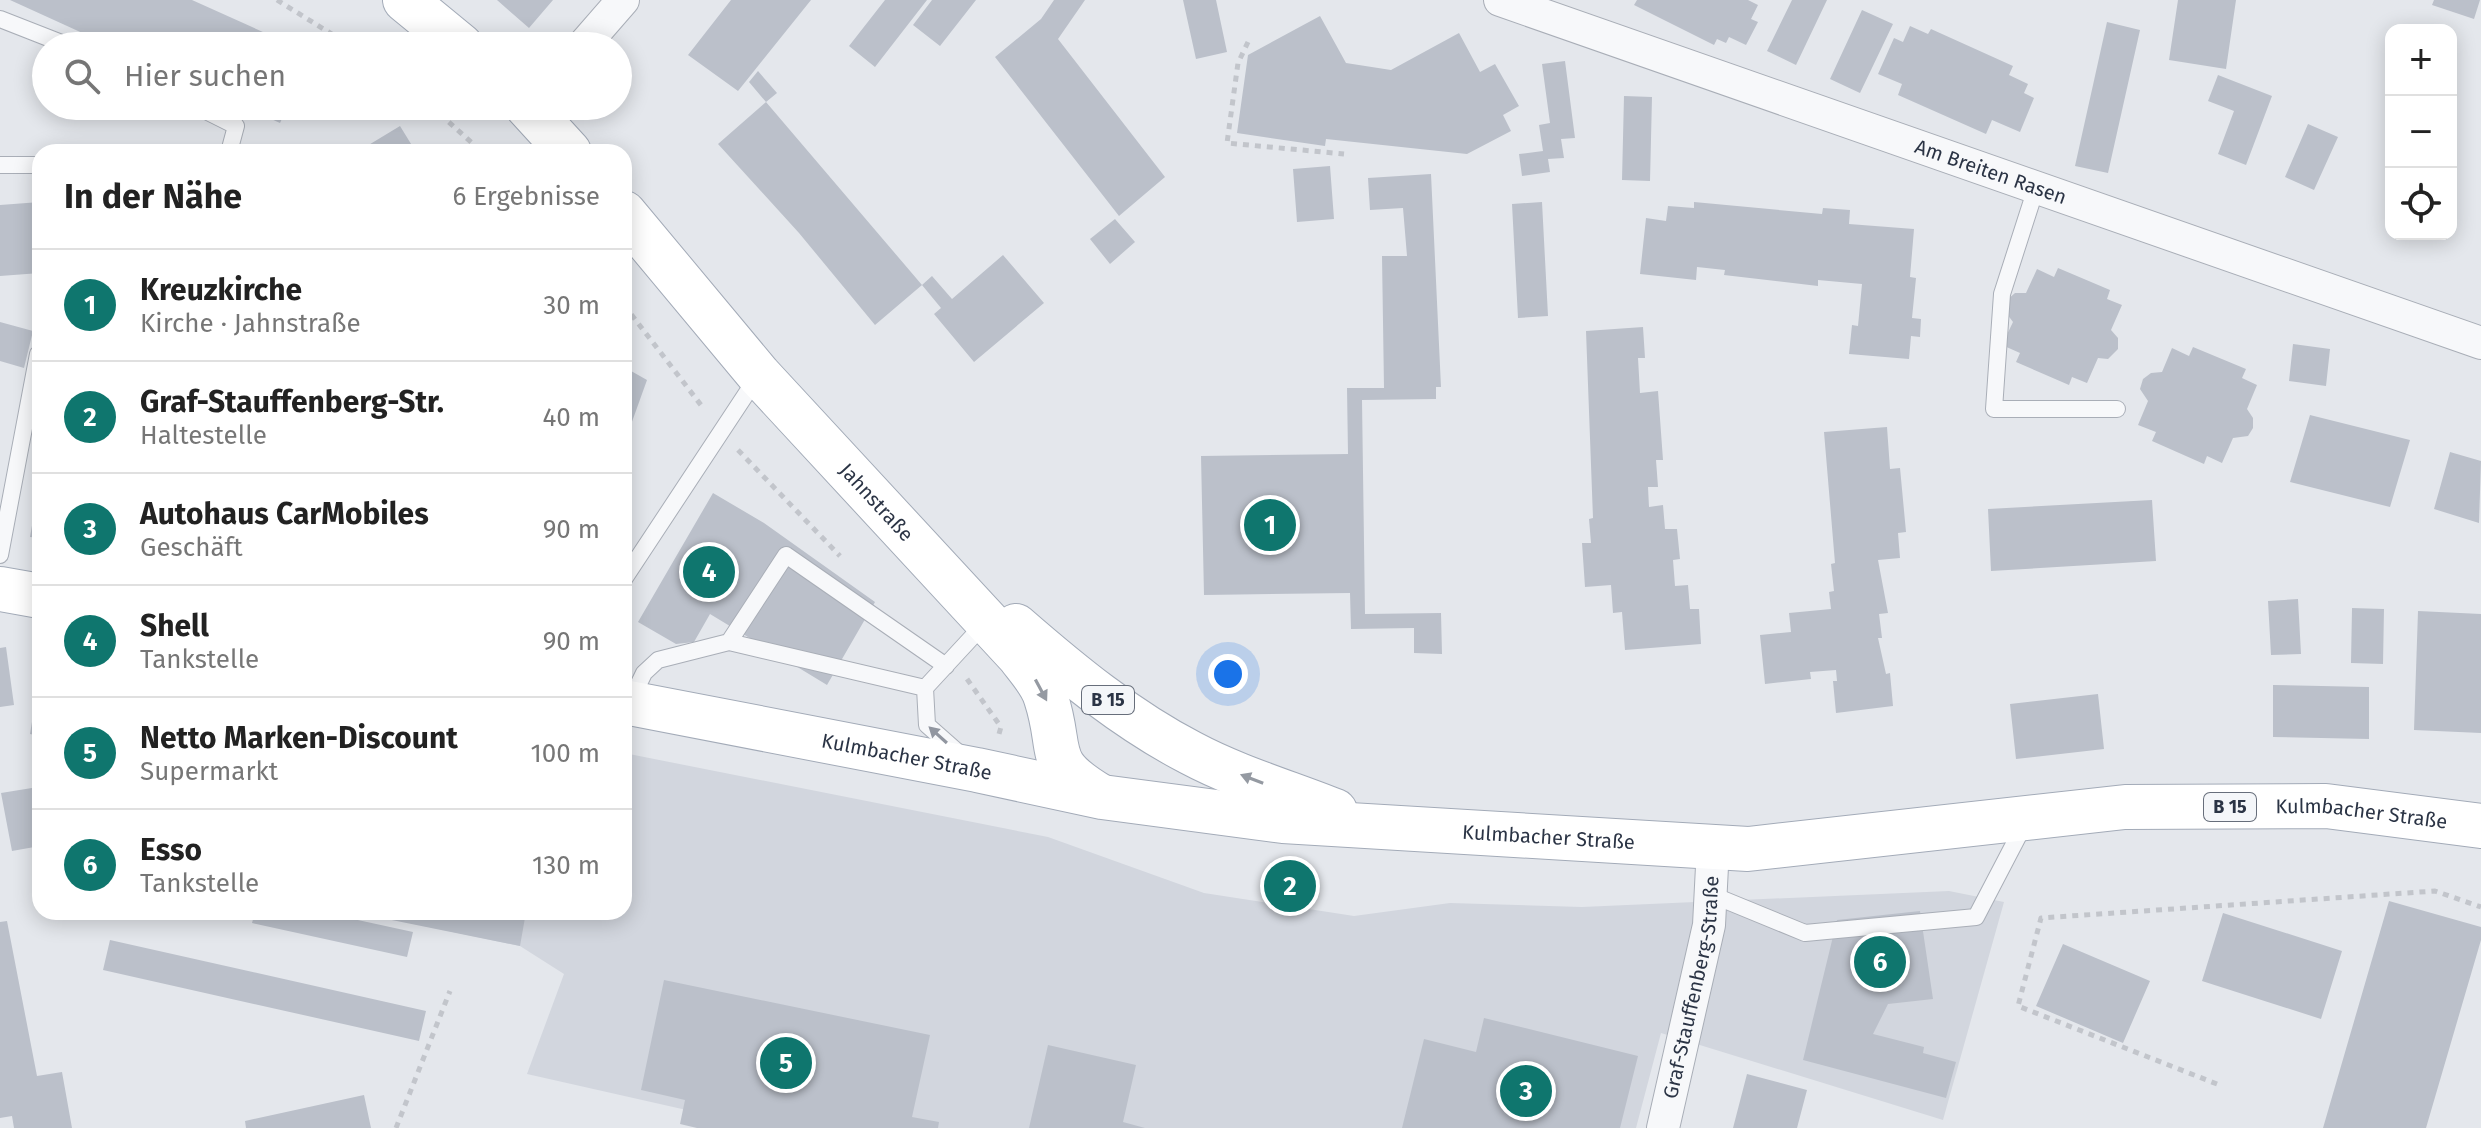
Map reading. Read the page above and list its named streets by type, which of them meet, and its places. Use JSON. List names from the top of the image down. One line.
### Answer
{"streets":{"main road":["Jahnstraße","B 15","Kulmbacher Straße"],"street":["Am Breiten Rasen","Graf-Stauffenberg-Straße"]},"crossings":[["Jahnstraße","B 15"],["Jahnstraße","Kulmbacher Straße"],["B 15","Kulmbacher Straße"],["Kulmbacher Straße","Graf-Stauffenberg-Straße"]],"page":{"map_buttons":["+","−"],"search":"Hier suchen","heading":["In der Nähe","6 Ergebnisse"],"list":[{"mark":"1","name":"Kreuzkirche","note":"Kirche · Jahnstraße","value":"30 m"},{"mark":"2","name":"Graf-Stauffenberg-Str.","note":"Haltestelle","value":"40 m"},{"mark":"3","name":"Autohaus CarMobiles","note":"Geschäft","value":"90 m"},{"mark":"4","name":"Shell","note":"Tankstelle","value":"90 m"},{"mark":"5","name":"Netto Marken-Discount","note":"Supermarkt","value":"100 m"},{"mark":"6","name":"Esso","note":"Tankstelle","value":"130 m"}],"pins":["1","4","2","6","5","3"]}}
